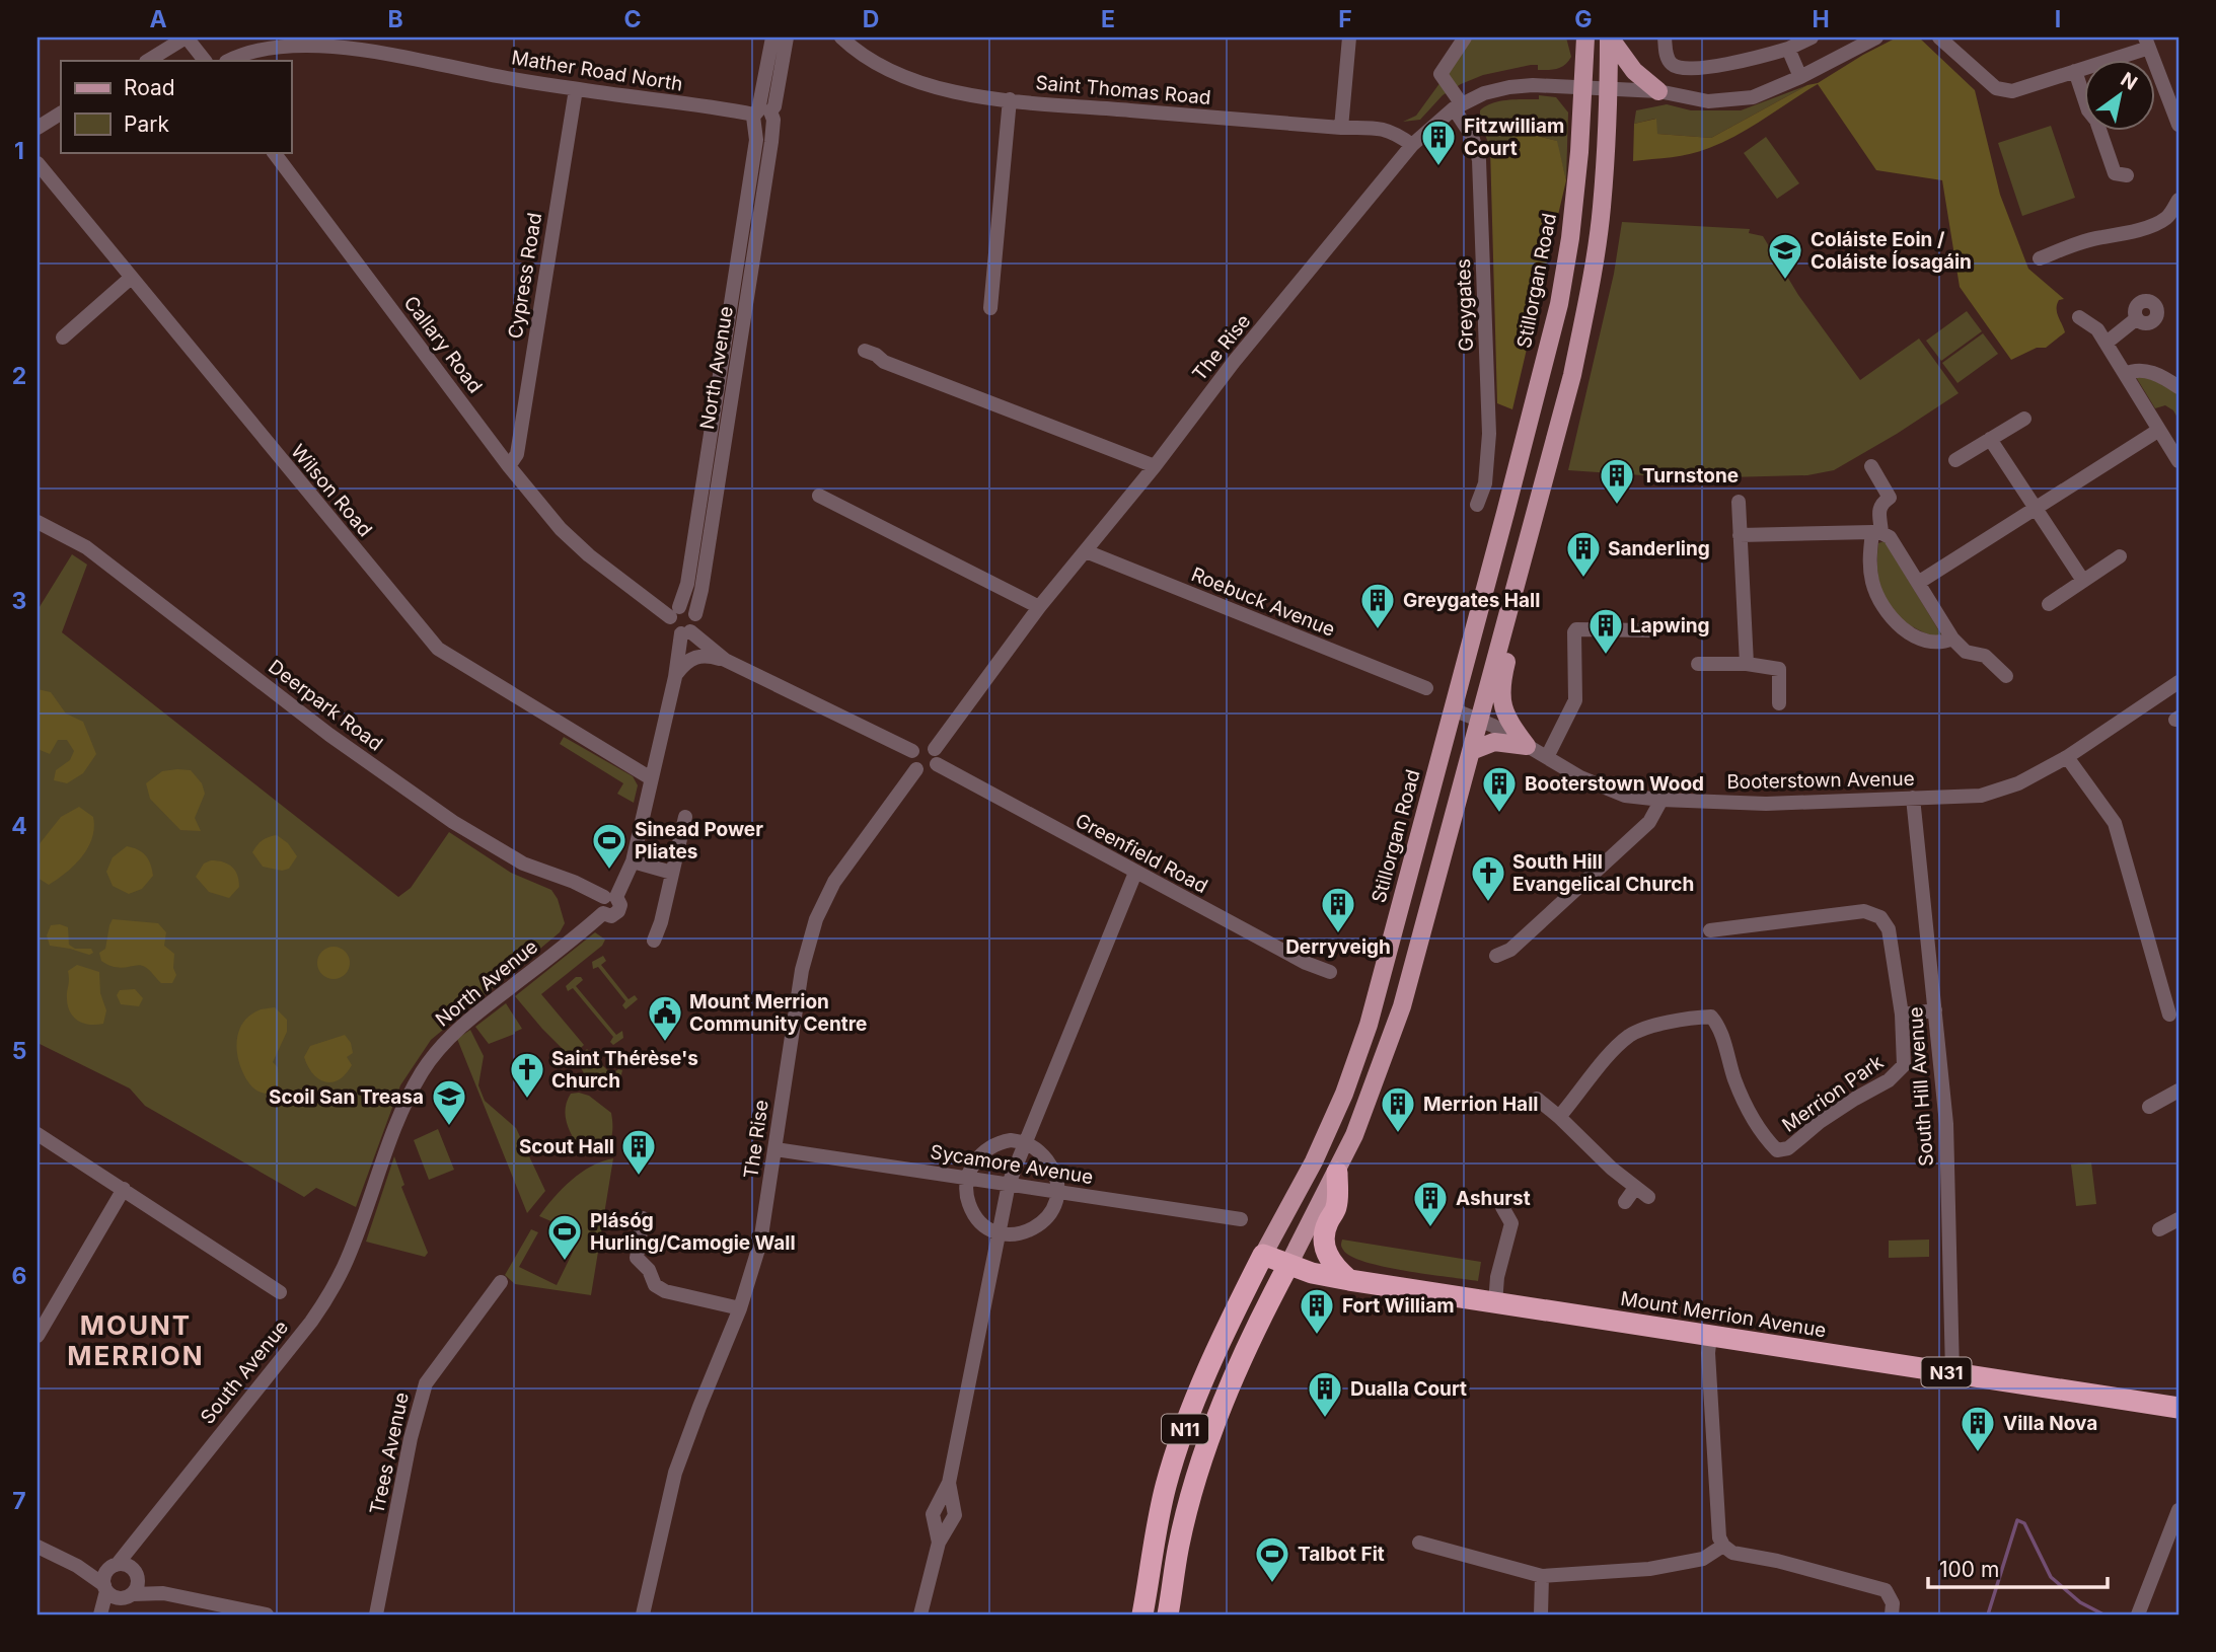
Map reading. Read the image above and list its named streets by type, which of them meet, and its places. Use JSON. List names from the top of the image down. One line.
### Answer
{"streets":{"highway":["Stillorgan Road","Mount Merrion Avenue","N31","N11"],"street":["Mather Road North","Saint Thomas Road","Cypress Road","Greygates","Callary Road","The Rise","North Avenue","Wilson Road","Roebuck Avenue","Deerpark Road","Booterstown Avenue","Greenfield Road","South Hill Avenue","Merrion Park","Sycamore Avenue","South Avenue","Trees Avenue"]},"crossings":[["Mather Road North","Cypress Road"],["Mather Road North","North Avenue"],["Saint Thomas Road","The Rise"],["Cypress Road","Callary Road"],["Stillorgan Road","The Rise"],["Stillorgan Road","Booterstown Avenue"],["Stillorgan Road","Mount Merrion Avenue"],["Greygates","The Rise"],["Callary Road","North Avenue"],["The Rise","Roebuck Avenue"],["The Rise","Greenfield Road"],["The Rise","Sycamore Avenue"],["North Avenue","Deerpark Road"],["North Avenue","South Avenue"],["Booterstown Avenue","South Hill Avenue"],["South Hill Avenue","Mount Merrion Avenue"],["Mount Merrion Avenue","N11"]],"districts":["MOUNT MERRION"],"places":{"building":["Fitzwilliam Court","Turnstone","Sanderling","Greygates Hall","Lapwing","Booterstown Wood","Derryveigh","Merrion Hall","Scout Hall","Ashurst","Fort William","Dualla Court","Villa Nova"],"school or university":["Coláiste Eoin / Coláiste Íosagáin","Scoil San Treasa"],"sports":["Sinead Power Pliates","Plásóg Hurling/Camogie Wall","Talbot Fit"],"church":["South Hill Evangelical Church","Saint Thérèse's Church"],"public building":["Mount Merrion Community Centre"]},"legend":["Road","Park"],"scale_bar":"100 m","north":"top right","grid":{"columns":["A","B","C","D","E","F","G","H","I"],"rows":["1","2","3","4","5","6","7"]}}
